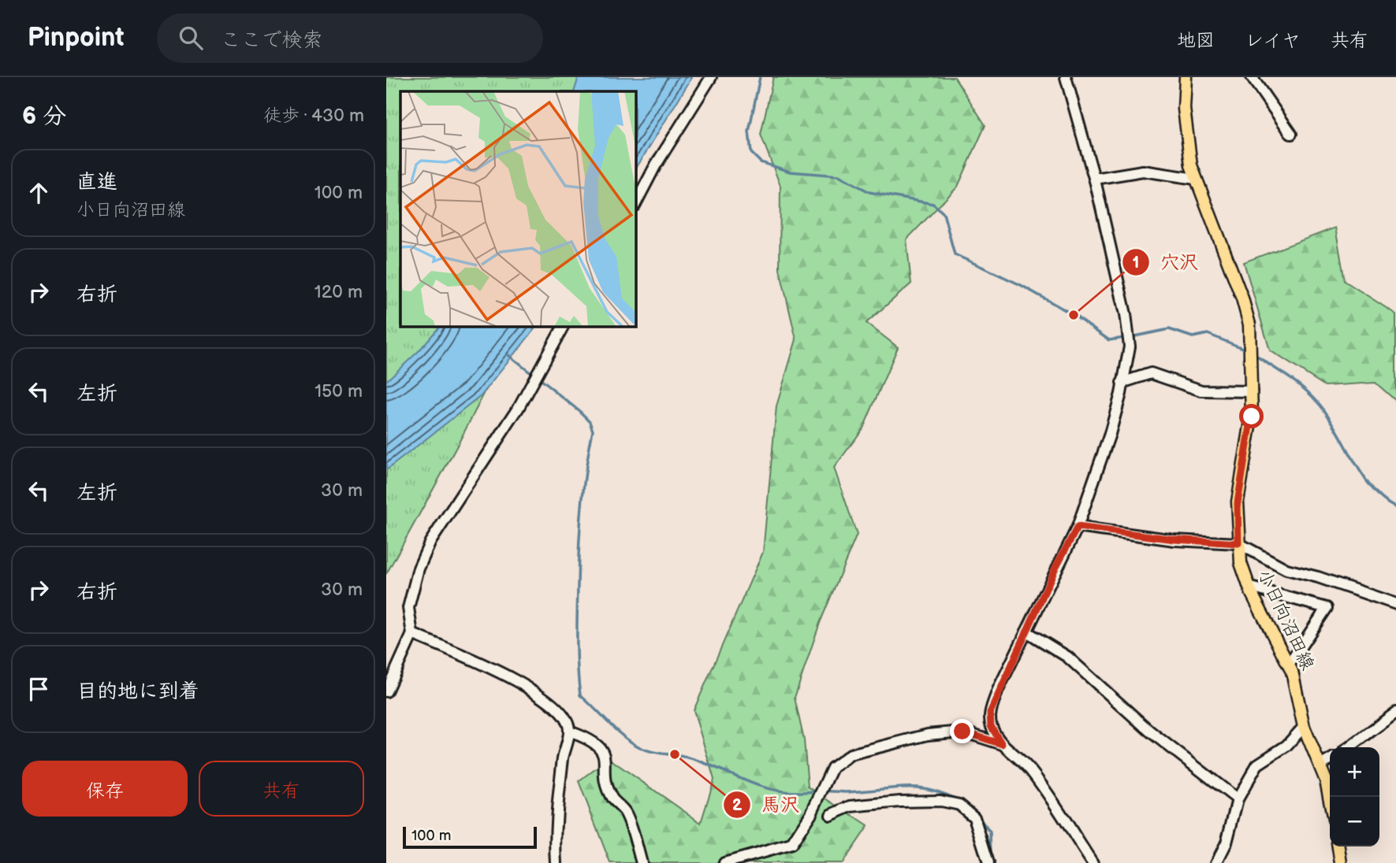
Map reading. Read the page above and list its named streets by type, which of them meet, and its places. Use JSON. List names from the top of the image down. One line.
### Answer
{"streets":{"main road":["小日向沼田線"]},"places":["穴沢","馬沢"],"scale_bar":"100 m","page":{"header":"Pinpoint","search":"ここで検索","nav":["地図","レイヤ","共有"],"heading":["6 分","徒歩 · 430 m"],"list":[["直進","小日向沼田線","100 m"],["右折","120 m"],["左折","150 m"],["左折","30 m"],["右折","30 m"],"目的地に到着"],"buttons":["保存","共有"],"map_buttons":["+","−"],"scale":"100 m"}}
